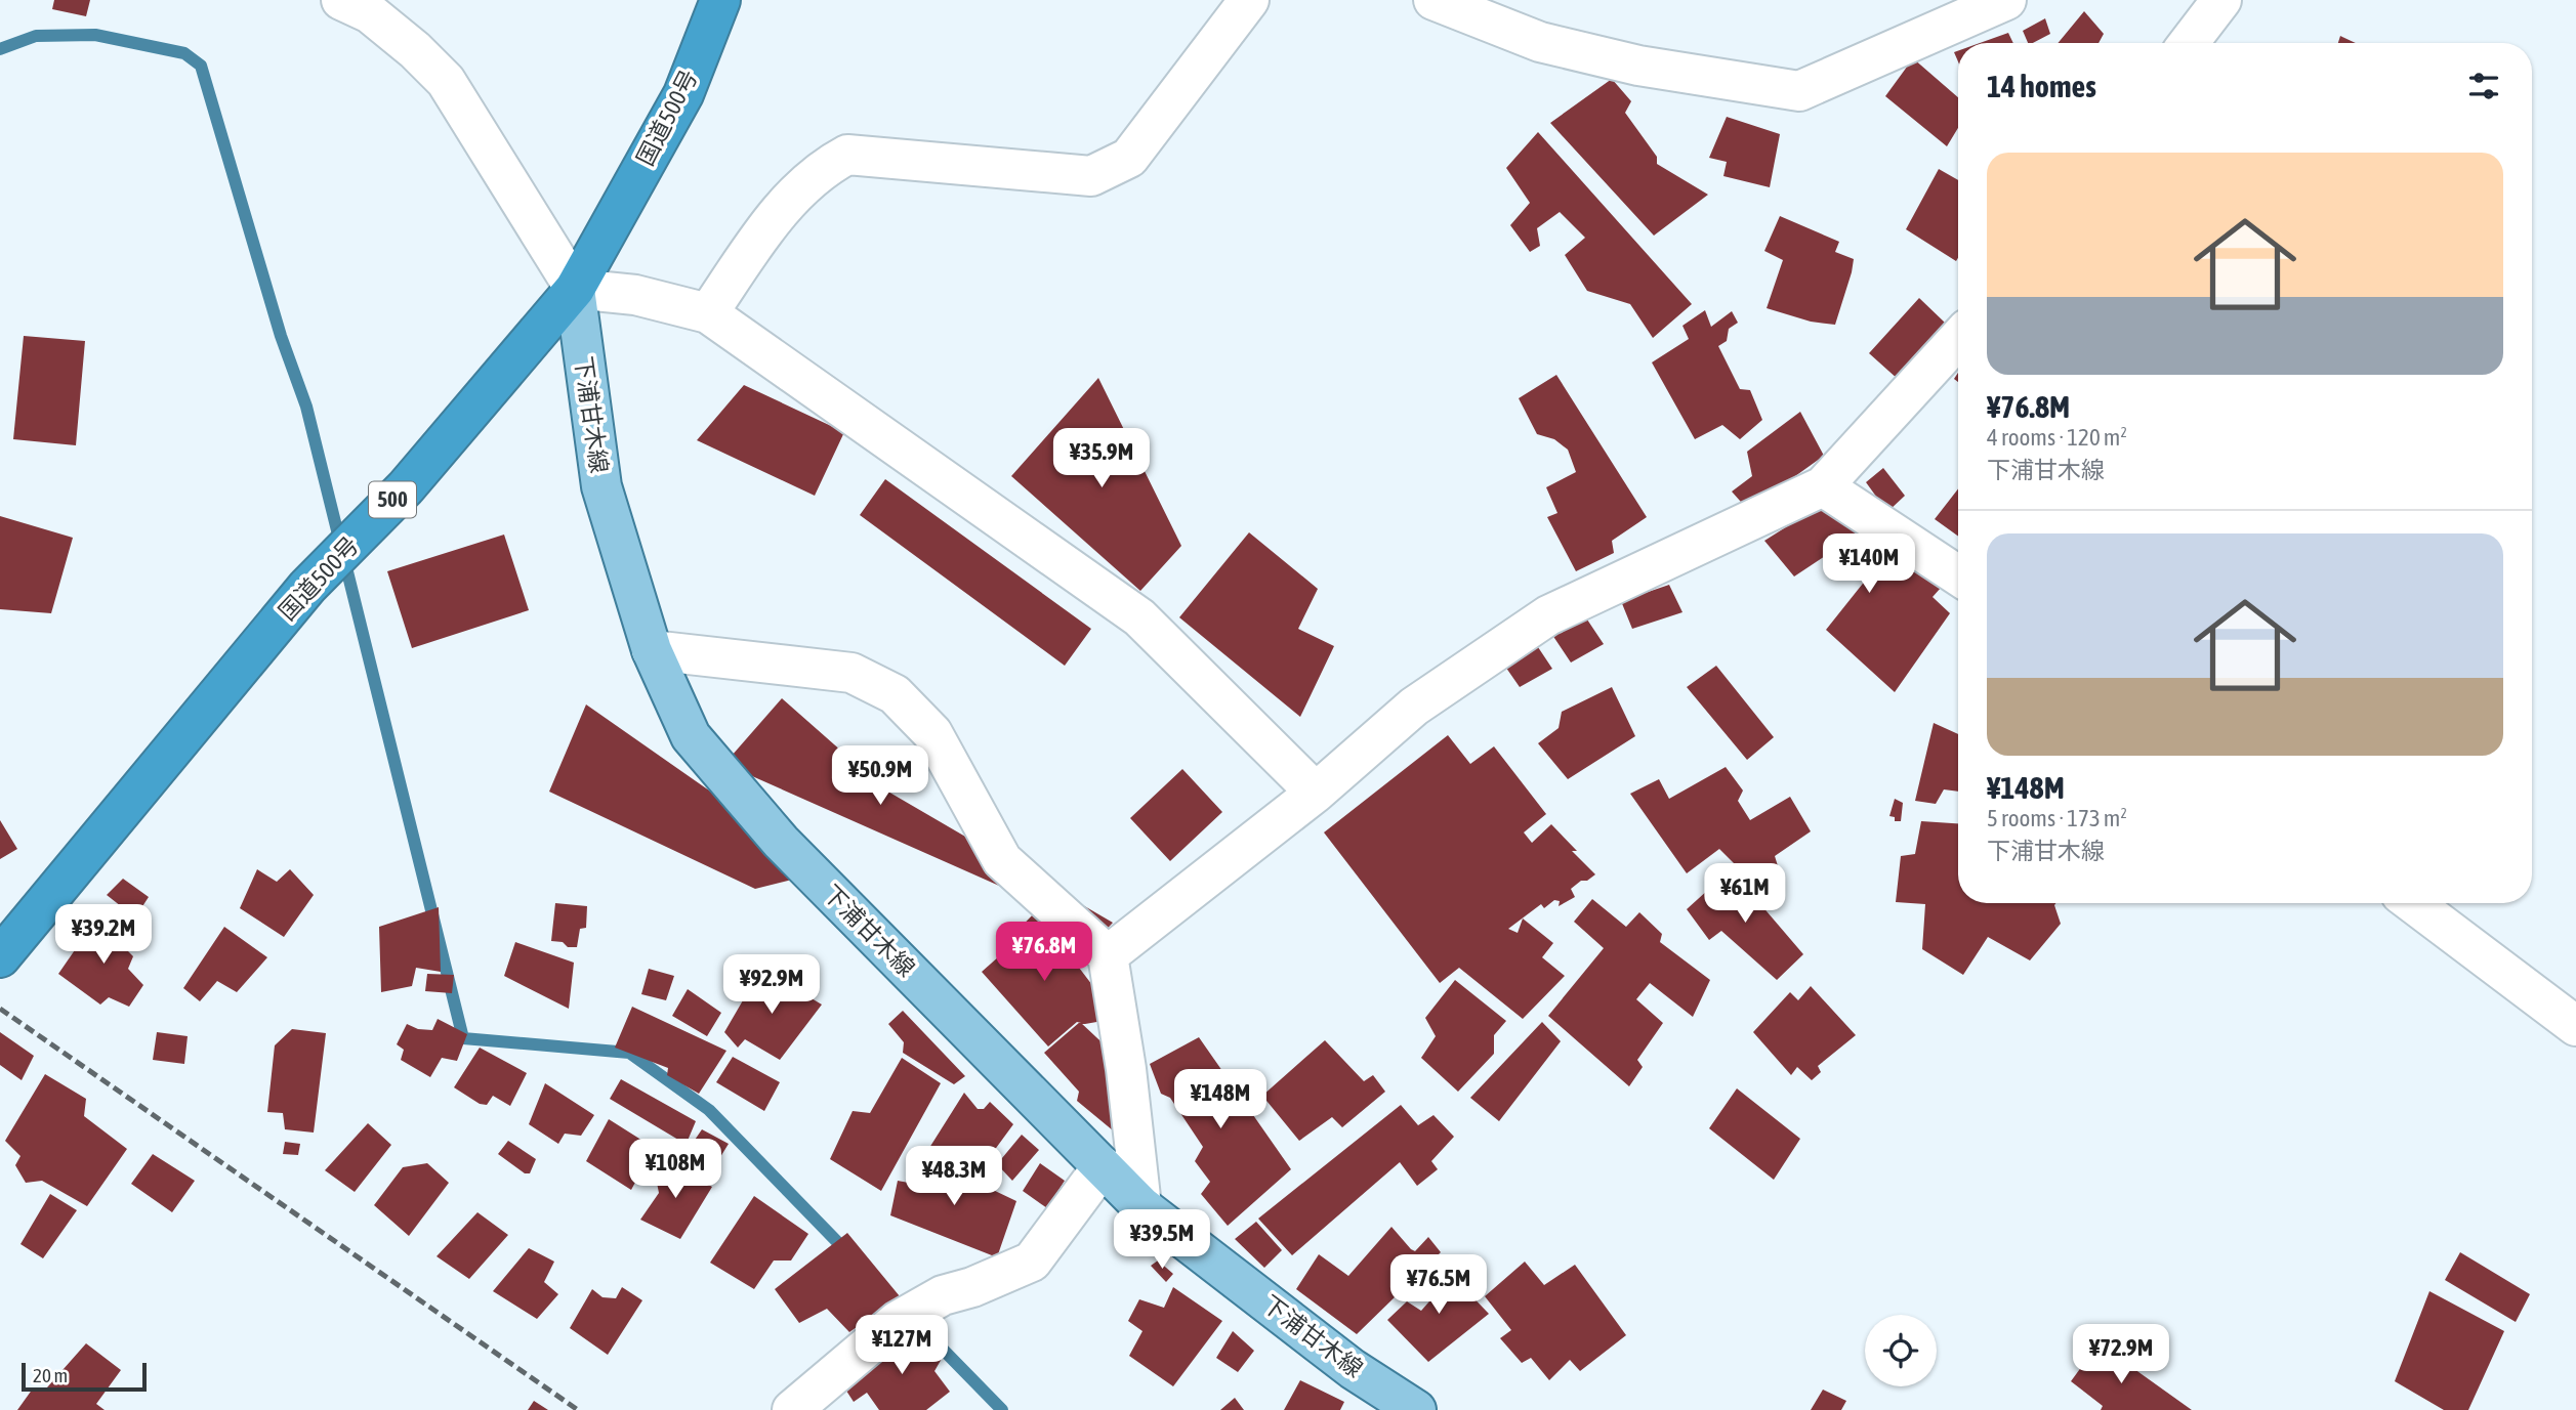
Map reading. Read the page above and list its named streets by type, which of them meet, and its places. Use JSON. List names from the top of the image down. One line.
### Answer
{"streets":{"highway":["国道500号","500"],"main road":["下浦甘木線"]},"crossings":[["国道500号","下浦甘木線"]],"scale_bar":"20 m","page":{"heading":"14 homes","list":[{"name":"¥76.8M","note":"4 rooms · 120 m² · 下浦甘木線"},{"name":"¥148M","note":"5 rooms · 173 m² · 下浦甘木線"}],"price":["¥35.9M","¥140M","¥50.9M","¥61M","¥39.2M","¥76.8M","¥92.9M","¥148M","¥108M","¥48.3M","¥39.5M","¥76.5M","¥127M","¥72.9M"],"scale":"20 m"}}
